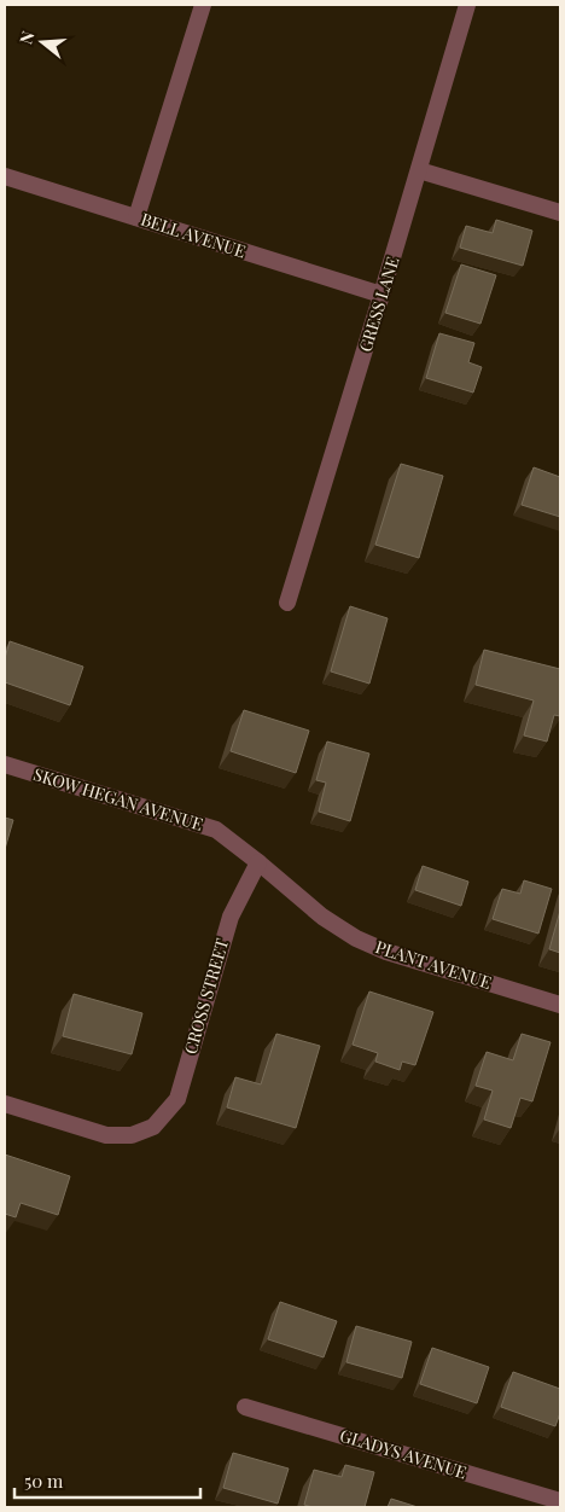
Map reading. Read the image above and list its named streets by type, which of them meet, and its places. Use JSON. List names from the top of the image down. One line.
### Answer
{"streets":{"street":["BELL AVENUE","GRESS LANE","SKOW HEGAN AVENUE","PLANT AVENUE","CROSS STREET","GLADYS AVENUE"]},"crossings":[["BELL AVENUE","GRESS LANE"],["SKOW HEGAN AVENUE","PLANT AVENUE"],["SKOW HEGAN AVENUE","CROSS STREET"],["PLANT AVENUE","CROSS STREET"]],"scale_bar":"50 m","north":"left"}
